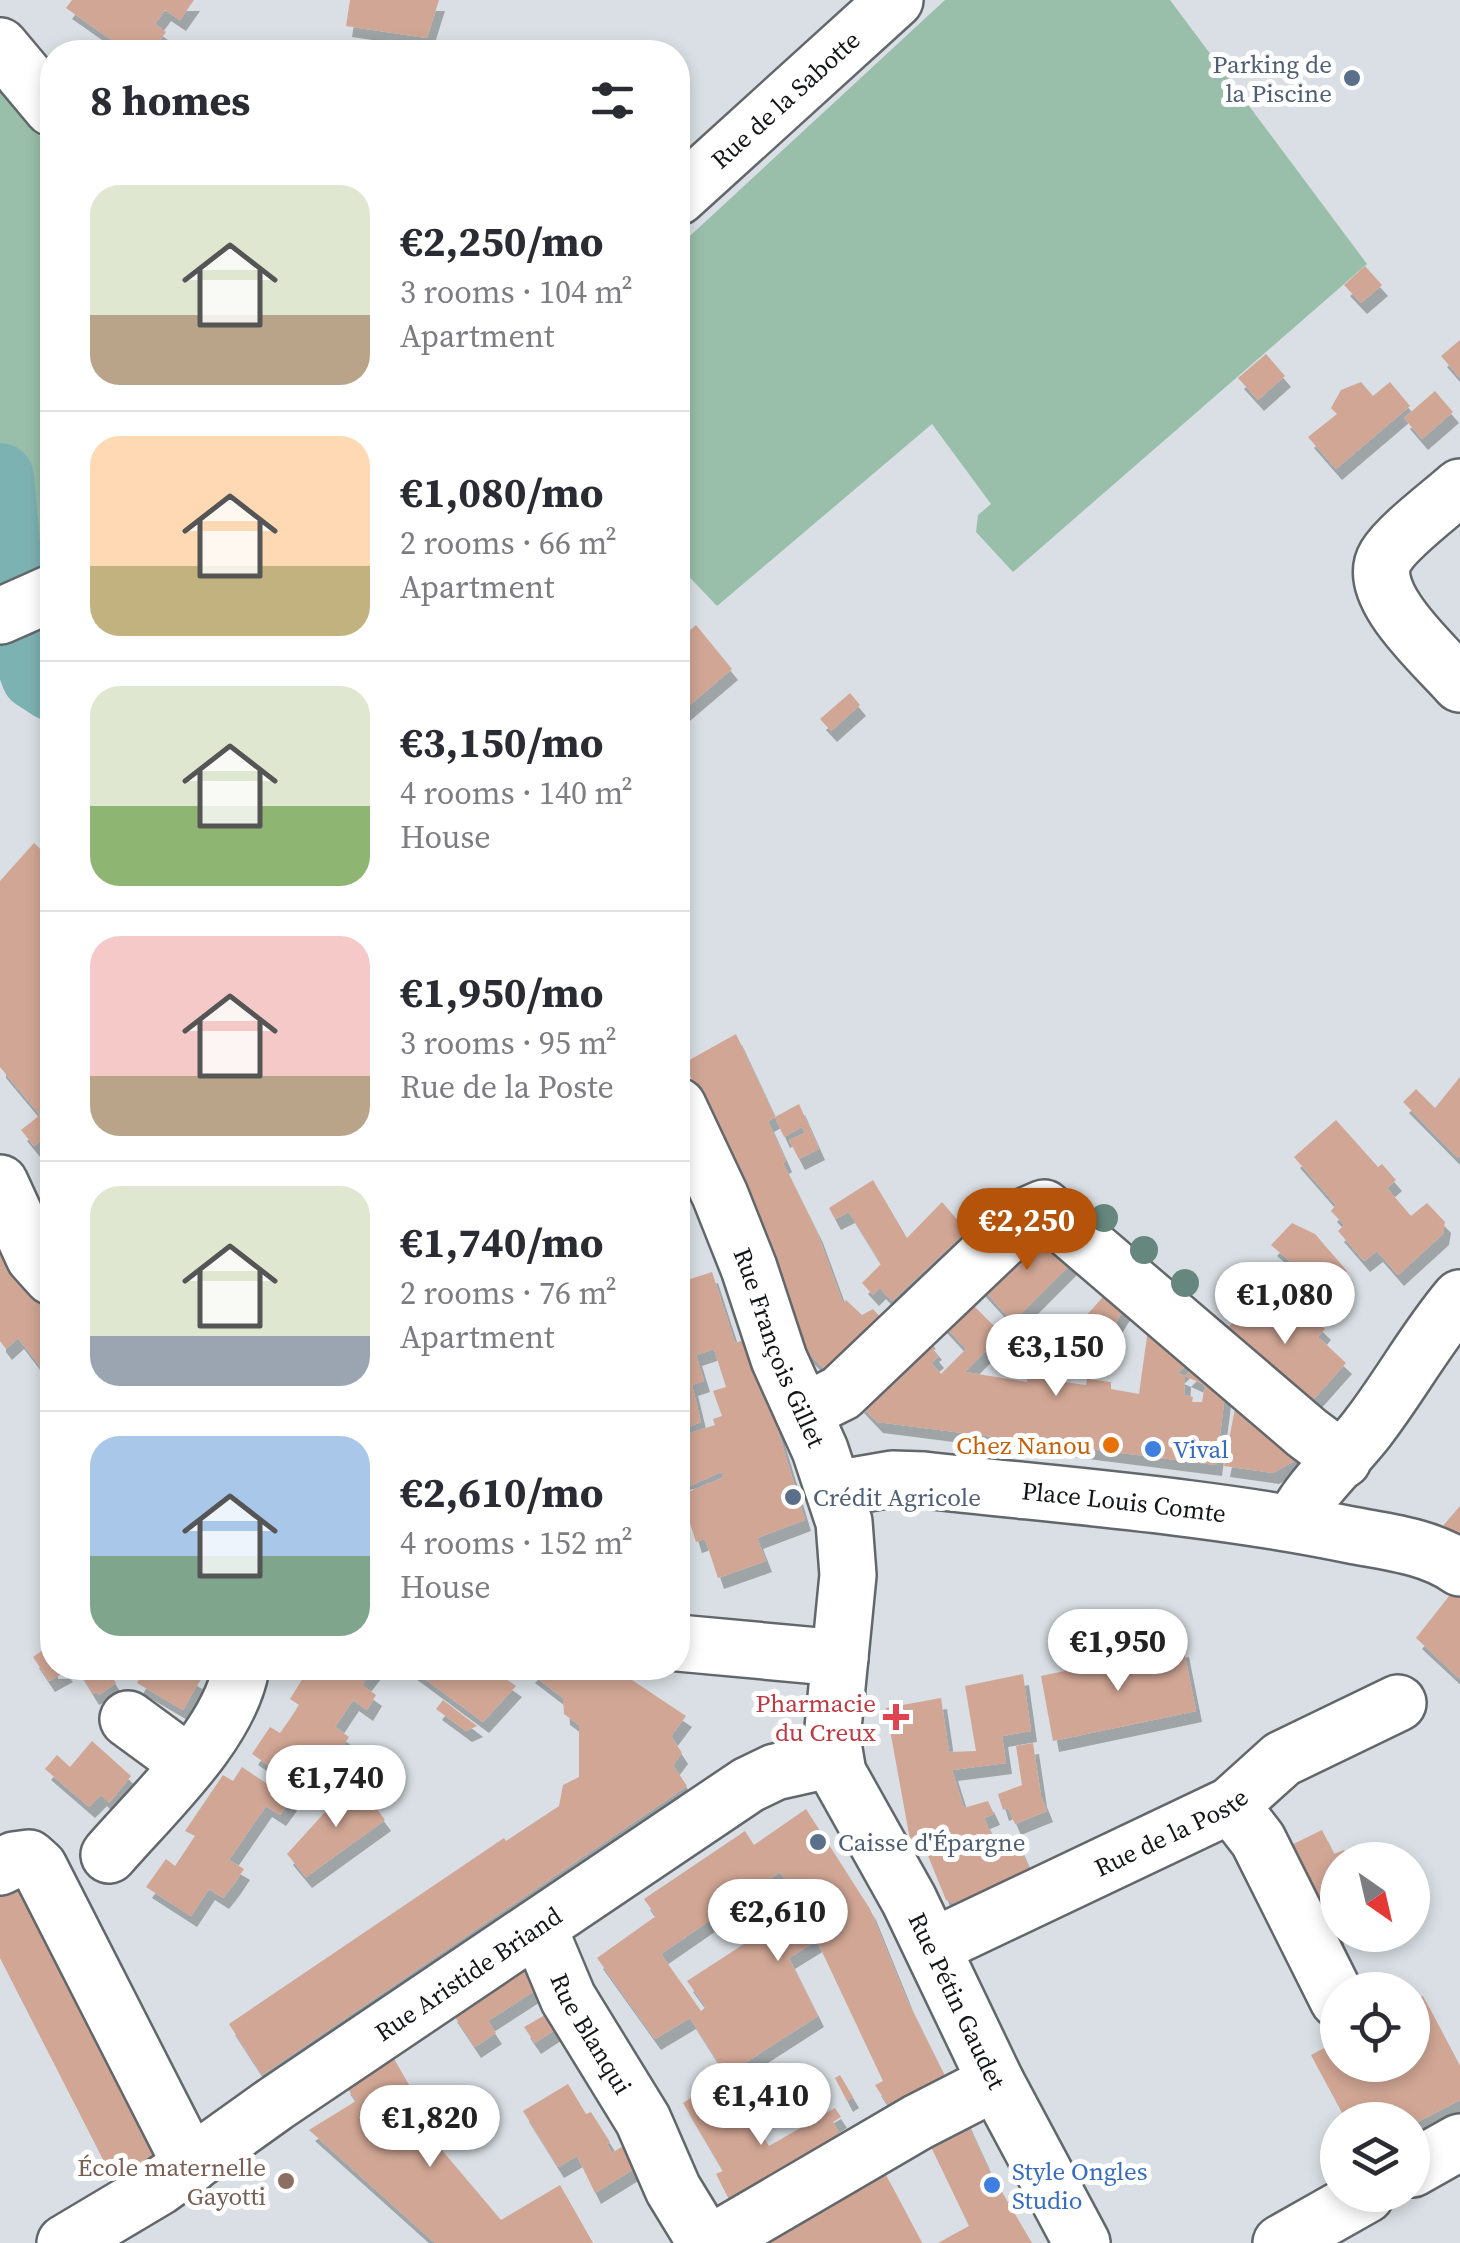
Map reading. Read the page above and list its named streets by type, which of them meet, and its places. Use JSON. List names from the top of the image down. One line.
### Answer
{"streets":{"street":["Rue de la Sabotte","Rue François Gillet","Place Louis Comte","Rue de la Poste","Rue Aristide Briand","Rue Pétin Gaudet","Rue Blanqui"]},"crossings":[["Rue François Gillet","Place Louis Comte"],["Rue François Gillet","Rue Aristide Briand"],["Rue François Gillet","Rue Pétin Gaudet"],["Rue de la Poste","Rue Pétin Gaudet"],["Rue Aristide Briand","Rue Pétin Gaudet"],["Rue Aristide Briand","Rue Blanqui"]],"places":{"other":["Parking de la Piscine","Chez Nanou","Vival","Crédit Agricole","Caisse d'Épargne","École maternelle Gayotti","Style Ongles Studio"],"health":["Pharmacie du Creux"]},"north":"bottom right","page":{"heading":"8 homes","list":[{"name":"€2,250/mo","note":"3 rooms · 104 m² · Apartment"},{"name":"€1,080/mo","note":"2 rooms · 66 m² · Apartment"},{"name":"€3,150/mo","note":"4 rooms · 140 m² · House"},{"name":"€1,950/mo","note":"3 rooms · 95 m² · Rue de la Poste"},{"name":"€1,740/mo","note":"2 rooms · 76 m² · Apartment"},{"name":"€2,610/mo","note":"4 rooms · 152 m² · House"}],"price":["€2,250","€1,080","€3,150","€1,950","€1,740","€2,610","€1,410","€1,820"]}}
